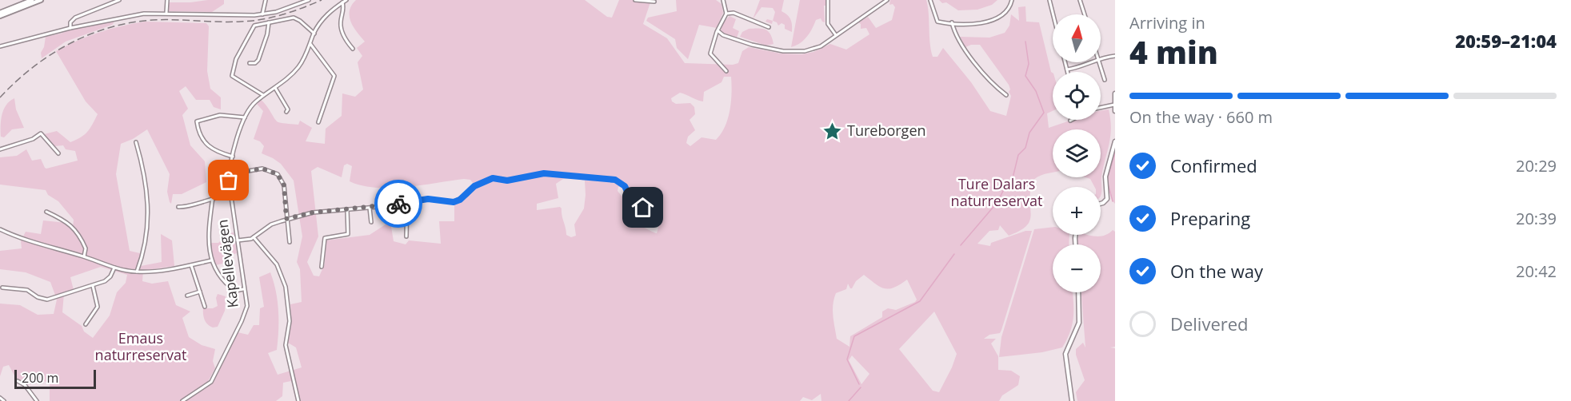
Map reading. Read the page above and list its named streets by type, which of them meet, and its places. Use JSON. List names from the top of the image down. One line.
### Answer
{"streets":{"street":["Kapellevägen"]},"parks":["Ture Dalars naturreservat","Emaus naturreservat"],"places":{"place":["Tureborgen"]},"scale_bar":"200 m","north":"top","page":{"heading":["4 min","Arriving in","20:59–21:04"],"map_buttons":["+","−"],"bar":"On the way · 660 m","list":[["Confirmed","20:29"],["Preparing","20:39"],["On the way","20:42"],"Delivered"],"scale":"200 m"}}
